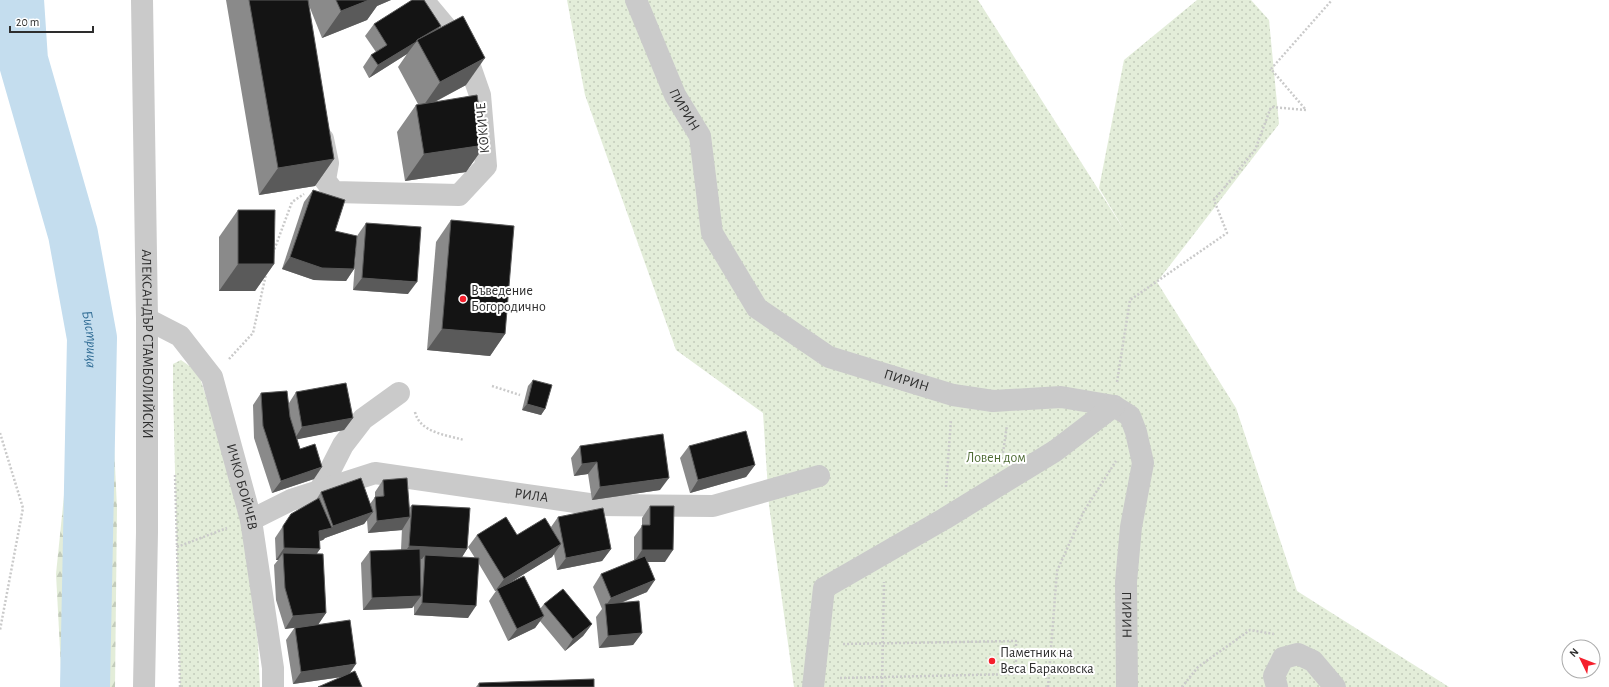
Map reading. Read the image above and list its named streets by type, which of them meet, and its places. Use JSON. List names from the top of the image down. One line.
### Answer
{"streets":{"street":["ПИРИН","КОКИЧЕ","АЛЕКСАНДЪР СТАМБОЛИЙСКИ","ИЧКО БОЙЧЕВ","РИЛА"]},"crossings":[["АЛЕКСАНДЪР СТАМБОЛИЙСКИ","ИЧКО БОЙЧЕВ"],["ИЧКО БОЙЧЕВ","РИЛА"]],"water":["Бистрица"],"parks":["Ловен дом"],"places":["Въведение Богородично","Паметник на Веса Бараковска"],"scale_bar":"20 m","north":"top left"}
